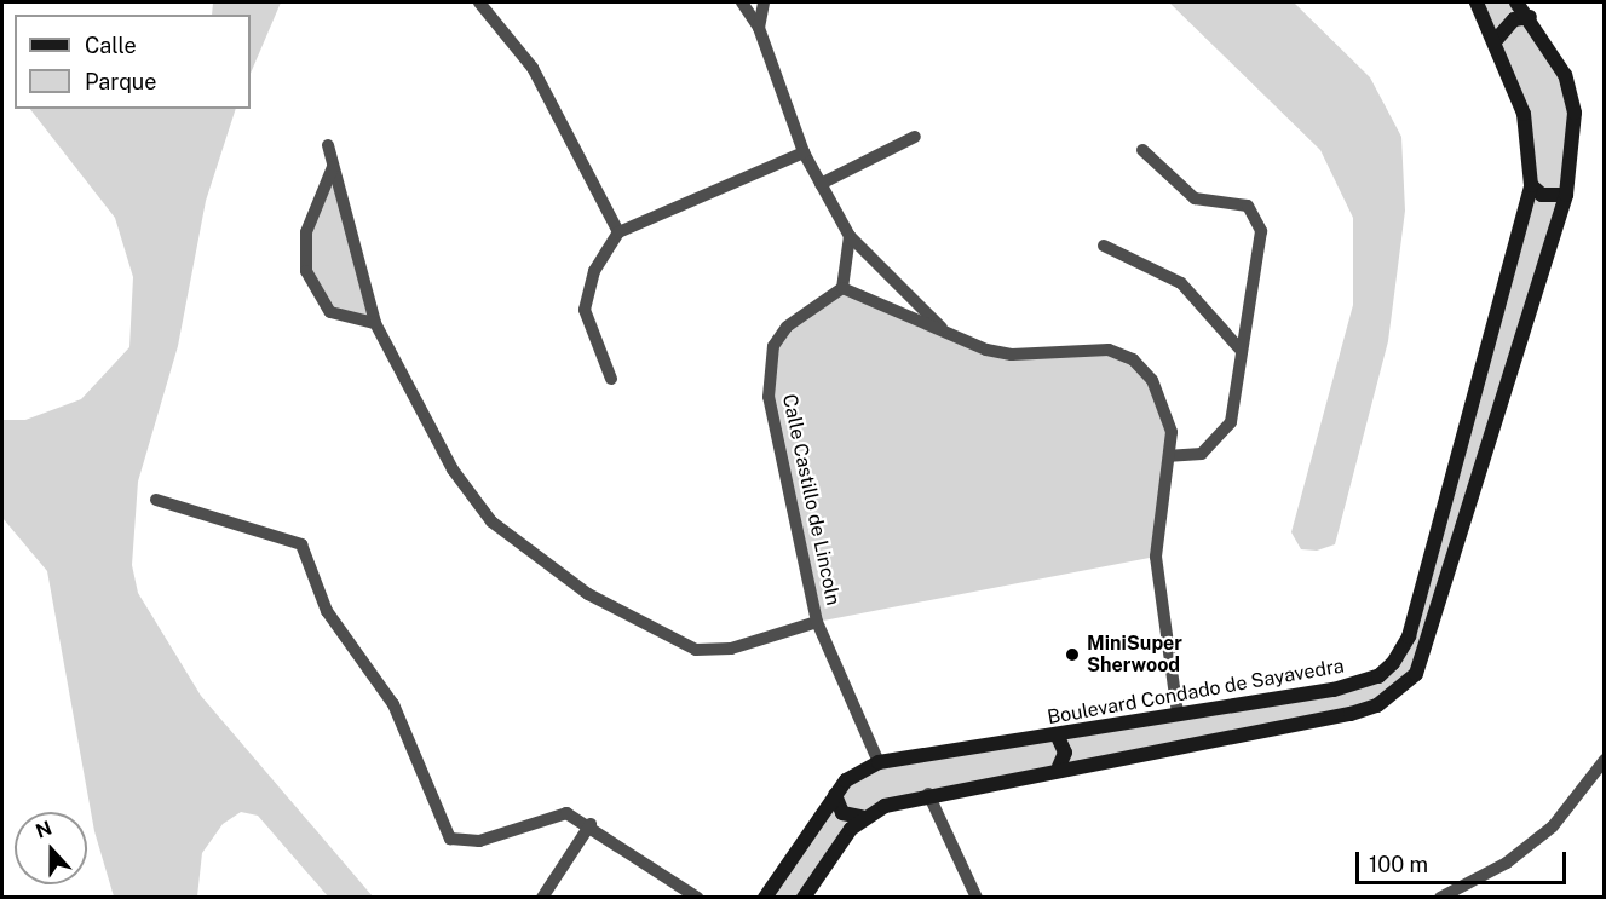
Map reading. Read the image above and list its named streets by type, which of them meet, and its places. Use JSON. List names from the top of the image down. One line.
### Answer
{"streets":{"street":["Calle Castillo de Lincoln","Boulevard Condado de Sayavedra"]},"crossings":[["Calle Castillo de Lincoln","Boulevard Condado de Sayavedra"]],"places":["MiniSuper Sherwood"],"legend":["Calle","Parque"],"scale_bar":"100 m","north":"top"}
